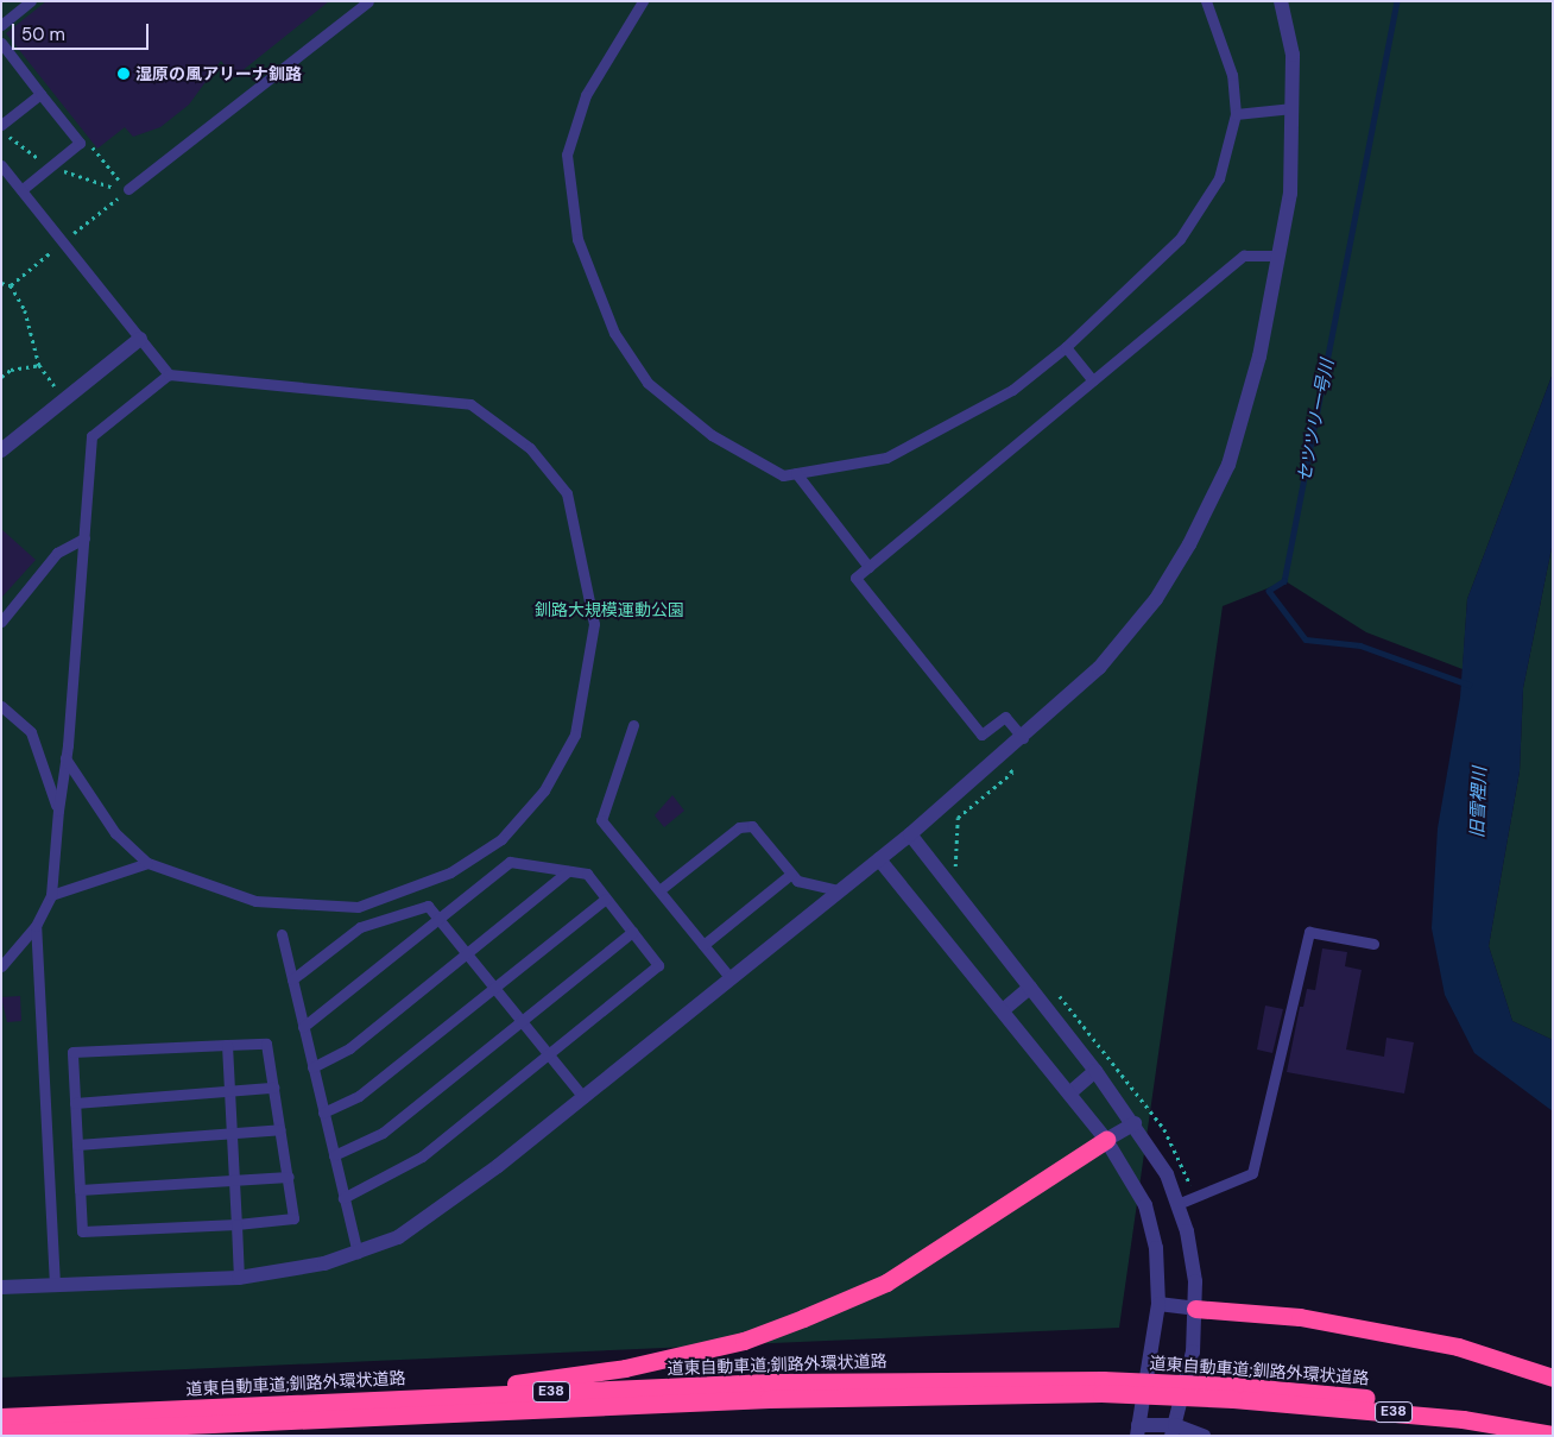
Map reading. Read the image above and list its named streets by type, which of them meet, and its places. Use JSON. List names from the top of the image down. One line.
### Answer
{"streets":{"highway":["道東自動車道;釧路外環状道路","E38"]},"water":["セツツリ一号川","旧雪裡川"],"parks":["釧路大規模運動公園"],"places":["湿原の風アリーナ釧路"],"scale_bar":"50 m"}
